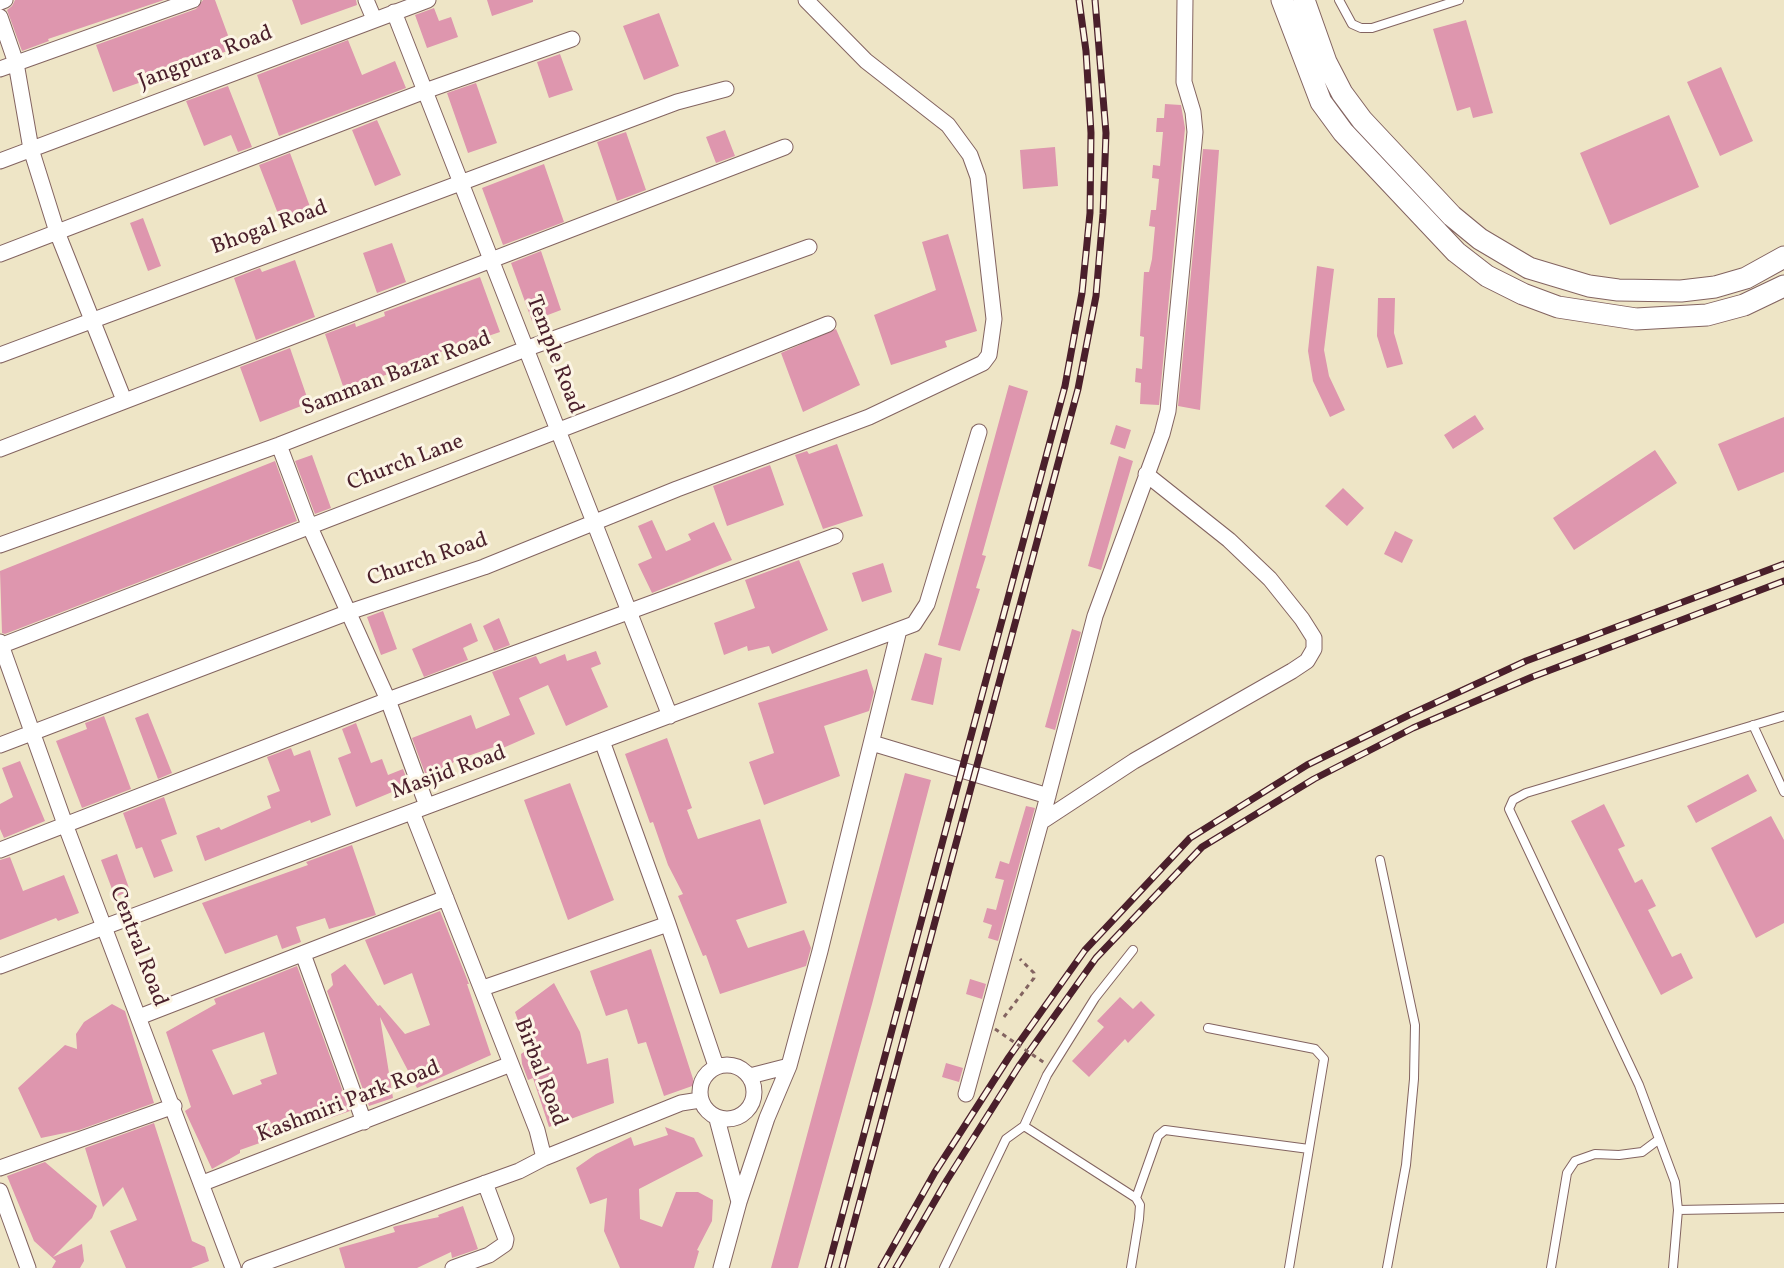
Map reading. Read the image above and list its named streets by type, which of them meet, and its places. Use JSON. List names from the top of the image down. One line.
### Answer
{"streets":{"street":["Jangpura Road","Bhogal Road","Temple Road","Samman Bazar Road","Church Lane","Church Road","Masjid Road","Central Road","Birbal Road","Kashmiri Park Road"]},"crossings":[["Jangpura Road","Temple Road"],["Bhogal Road","Temple Road"],["Temple Road","Samman Bazar Road"],["Temple Road","Church Lane"],["Temple Road","Church Road"],["Temple Road","Masjid Road"],["Church Lane","Central Road"],["Church Road","Central Road"],["Masjid Road","Central Road"],["Masjid Road","Birbal Road"],["Central Road","Kashmiri Park Road"],["Birbal Road","Kashmiri Park Road"]]}
